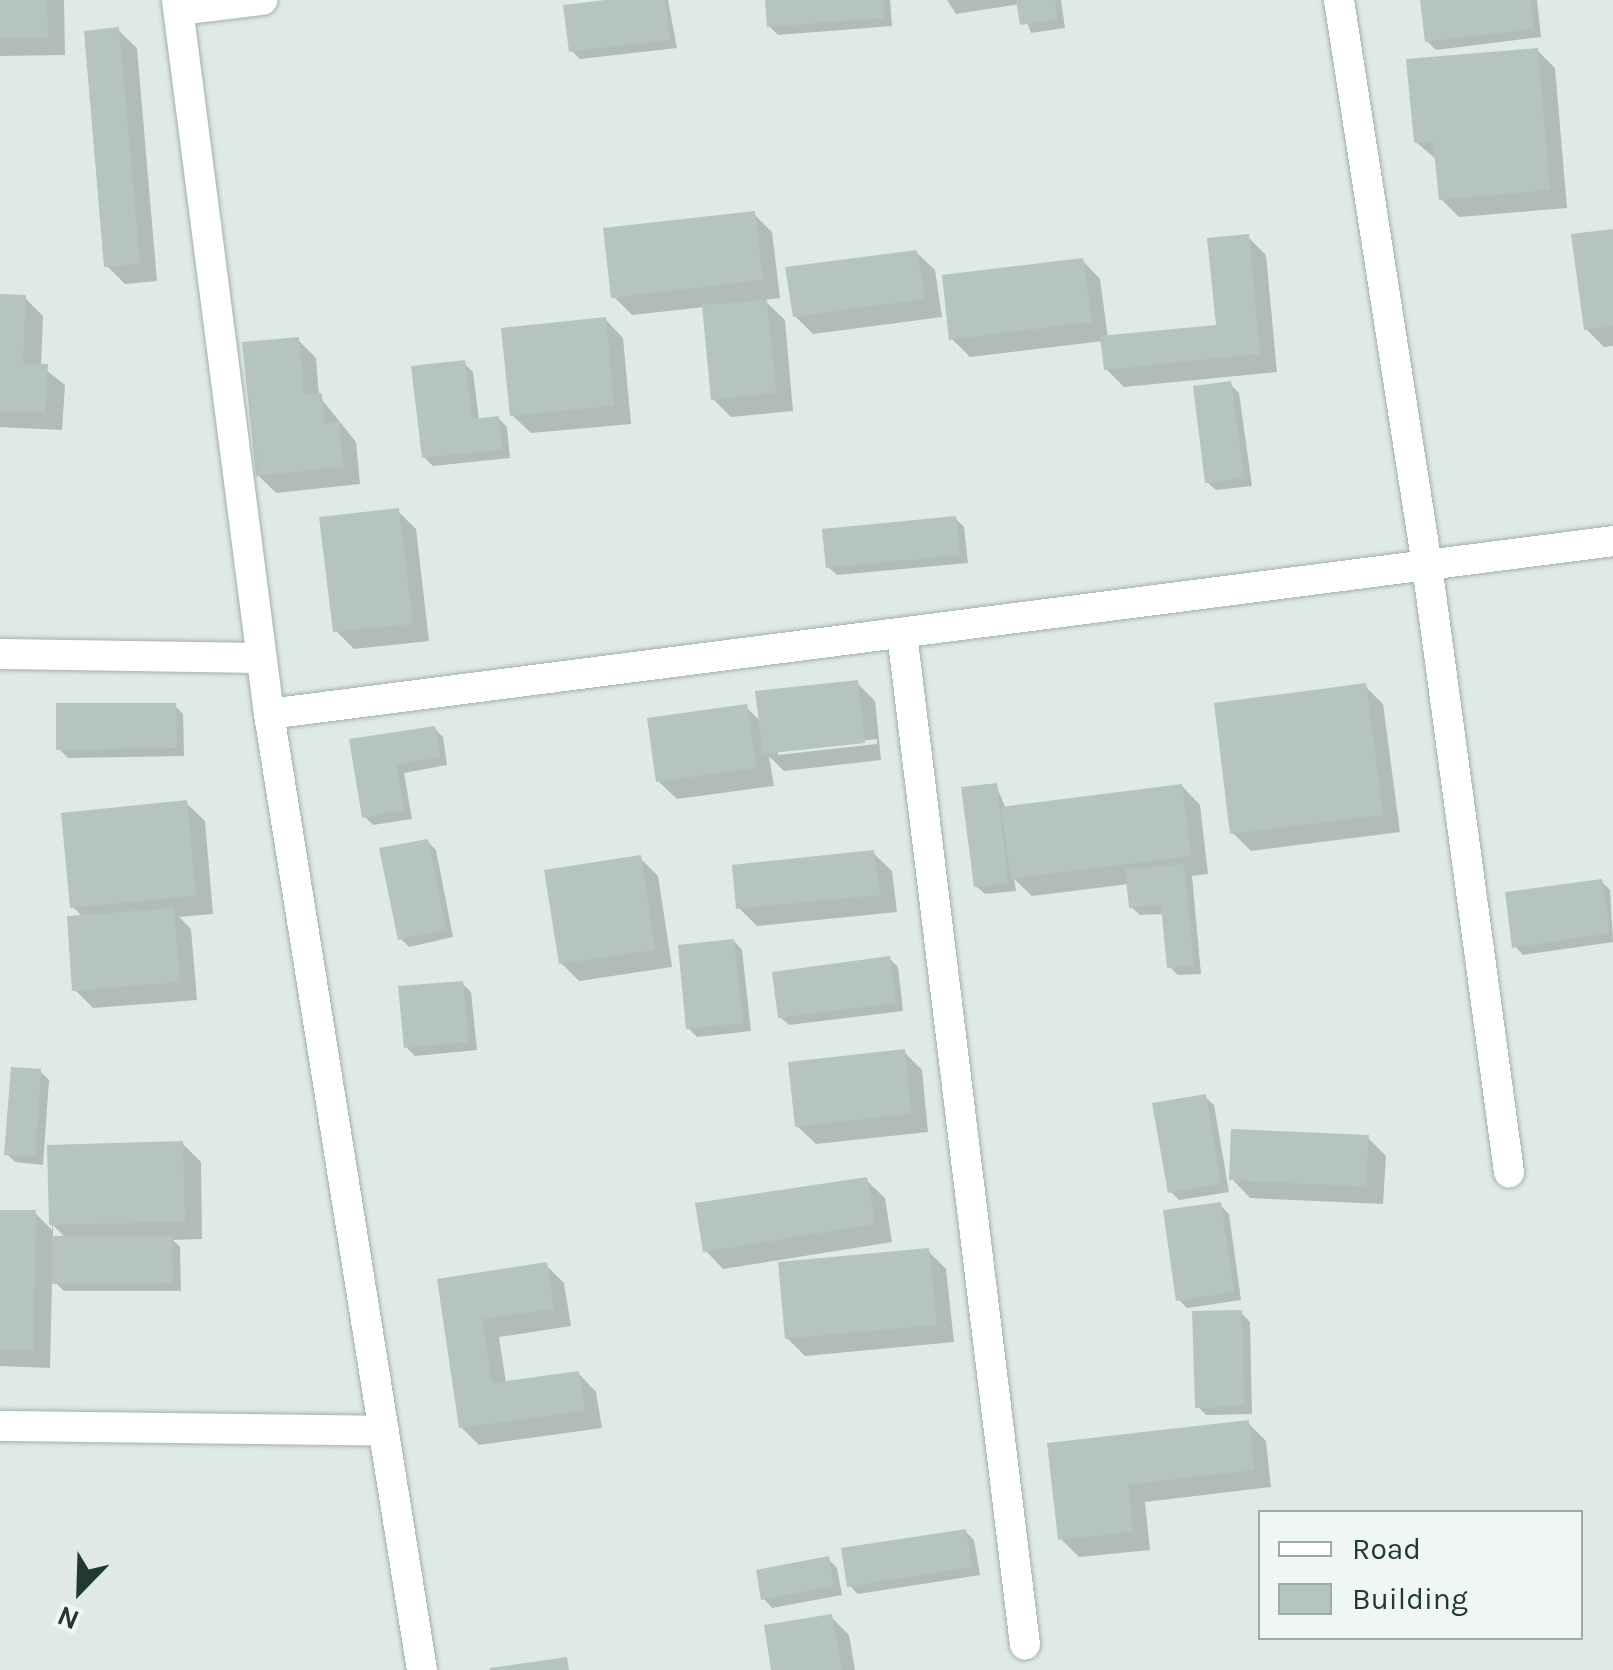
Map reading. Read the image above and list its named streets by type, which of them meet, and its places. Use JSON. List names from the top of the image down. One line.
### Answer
{"legend":["Road","Building"],"north":"bottom left"}
